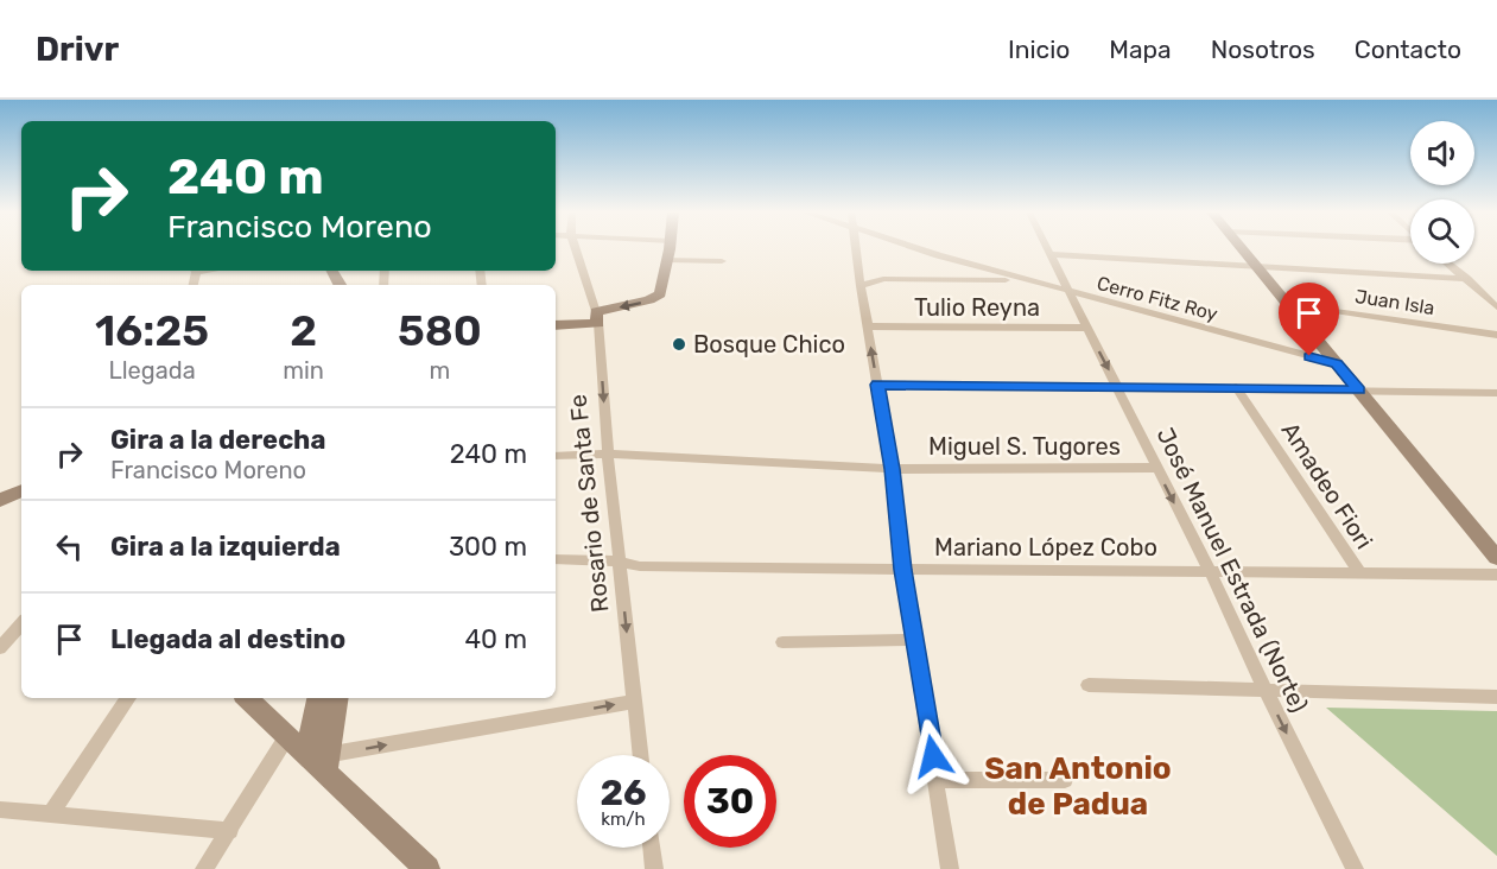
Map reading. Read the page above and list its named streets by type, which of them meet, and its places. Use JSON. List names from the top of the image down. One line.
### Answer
{"streets":{"street":["Cerro Fitz Roy","Juan Isla","Tulio Reyna","Miguel S. Tugores","Amadeo Fiori","Rosario de Santa Fe","Mariano López Cobo","José Manuel Estrada (Norte)"]},"crossings":[["Cerro Fitz Roy","José Manuel Estrada (Norte)"],["Tulio Reyna","José Manuel Estrada (Norte)"],["Miguel S. Tugores","Rosario de Santa Fe"],["Miguel S. Tugores","José Manuel Estrada (Norte)"],["Amadeo Fiori","Mariano López Cobo"],["Rosario de Santa Fe","Mariano López Cobo"],["Mariano López Cobo","José Manuel Estrada (Norte)"]],"one_way":["Rosario de Santa Fe","José Manuel Estrada (Norte)"],"districts":["San Antonio de Padua"],"places":["Bosque Chico"],"page":{"header":"Drivr","nav":["Inicio","Mapa","Nosotros","Contacto"],"turn":["240 m","Francisco Moreno"],"eta":["16:25","Llegada","2","min","580","m"],"list":[{"name":"Gira a la derecha","note":"Francisco Moreno","value":"240 m"},{"name":"Gira a la izquierda","value":"300 m"},{"name":"Llegada al destino","value":"40 m"}],"speed":"26 km/h","limit":"30"}}
